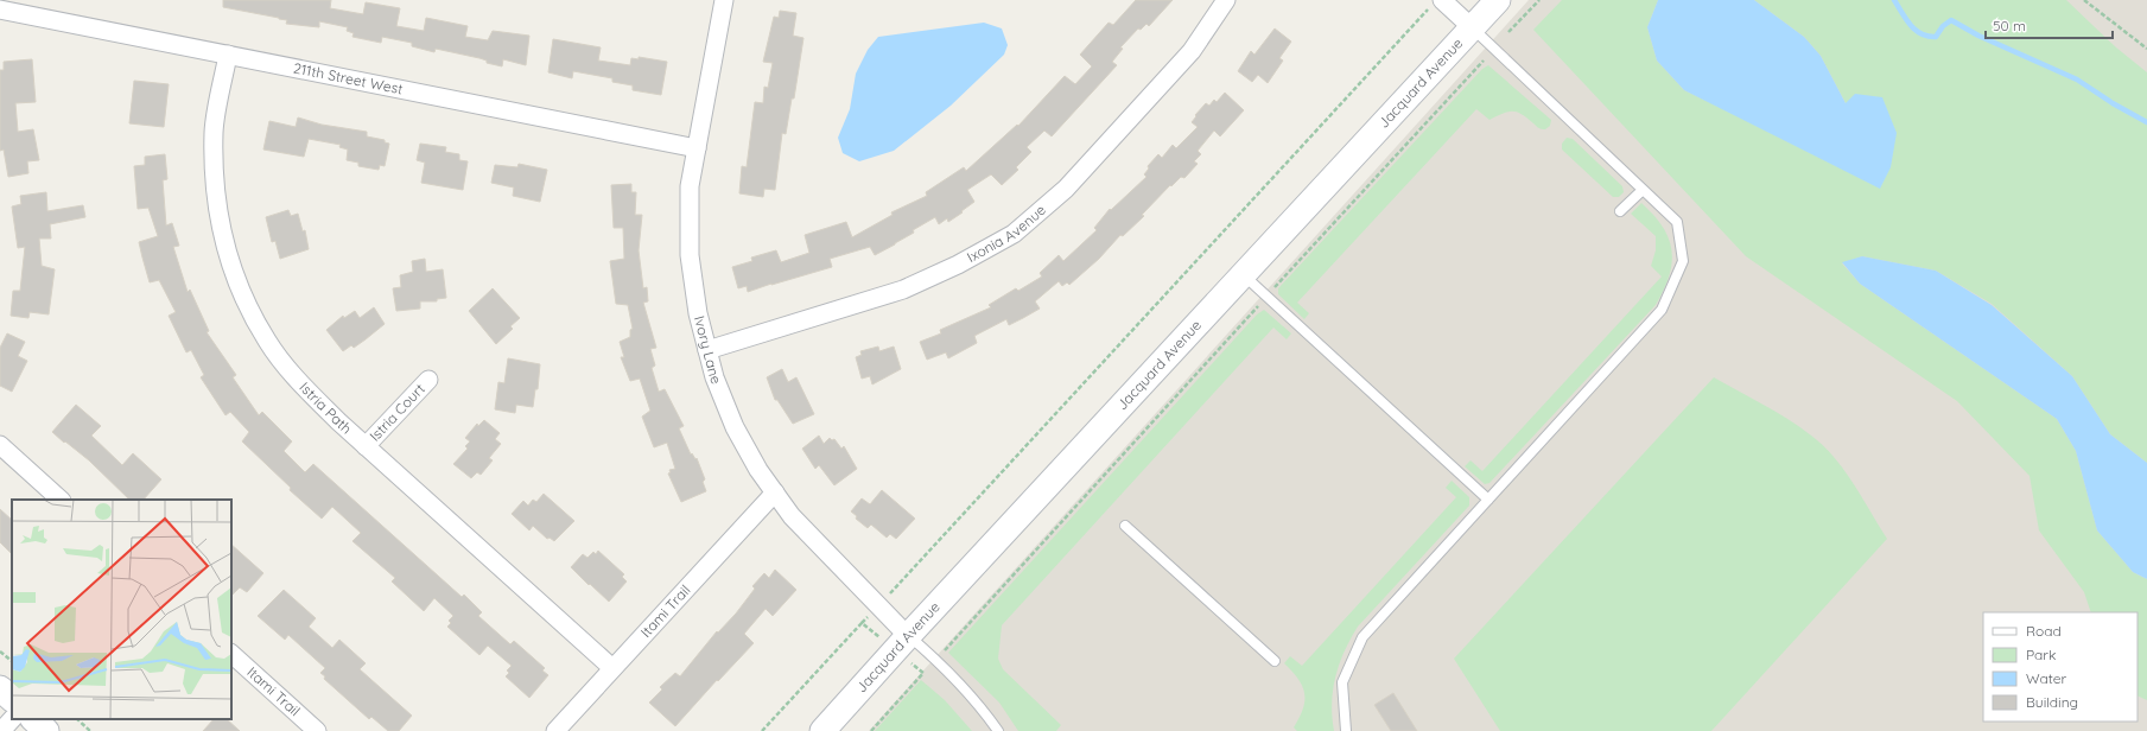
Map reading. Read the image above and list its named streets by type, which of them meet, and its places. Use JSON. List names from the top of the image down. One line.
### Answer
{"streets":{"street":["211th Street West","Jacquard Avenue","Ixonia Avenue","Ivory Lane","Istria Path","Istria Court","Itami Trail"]},"crossings":[["211th Street West","Ivory Lane"],["211th Street West","Istria Path"],["Jacquard Avenue","Ivory Lane"],["Ixonia Avenue","Ivory Lane"],["Ivory Lane","Itami Trail"],["Istria Path","Istria Court"],["Istria Path","Itami Trail"]],"legend":["Road","Park","Water","Building"],"scale_bar":"50 m"}
